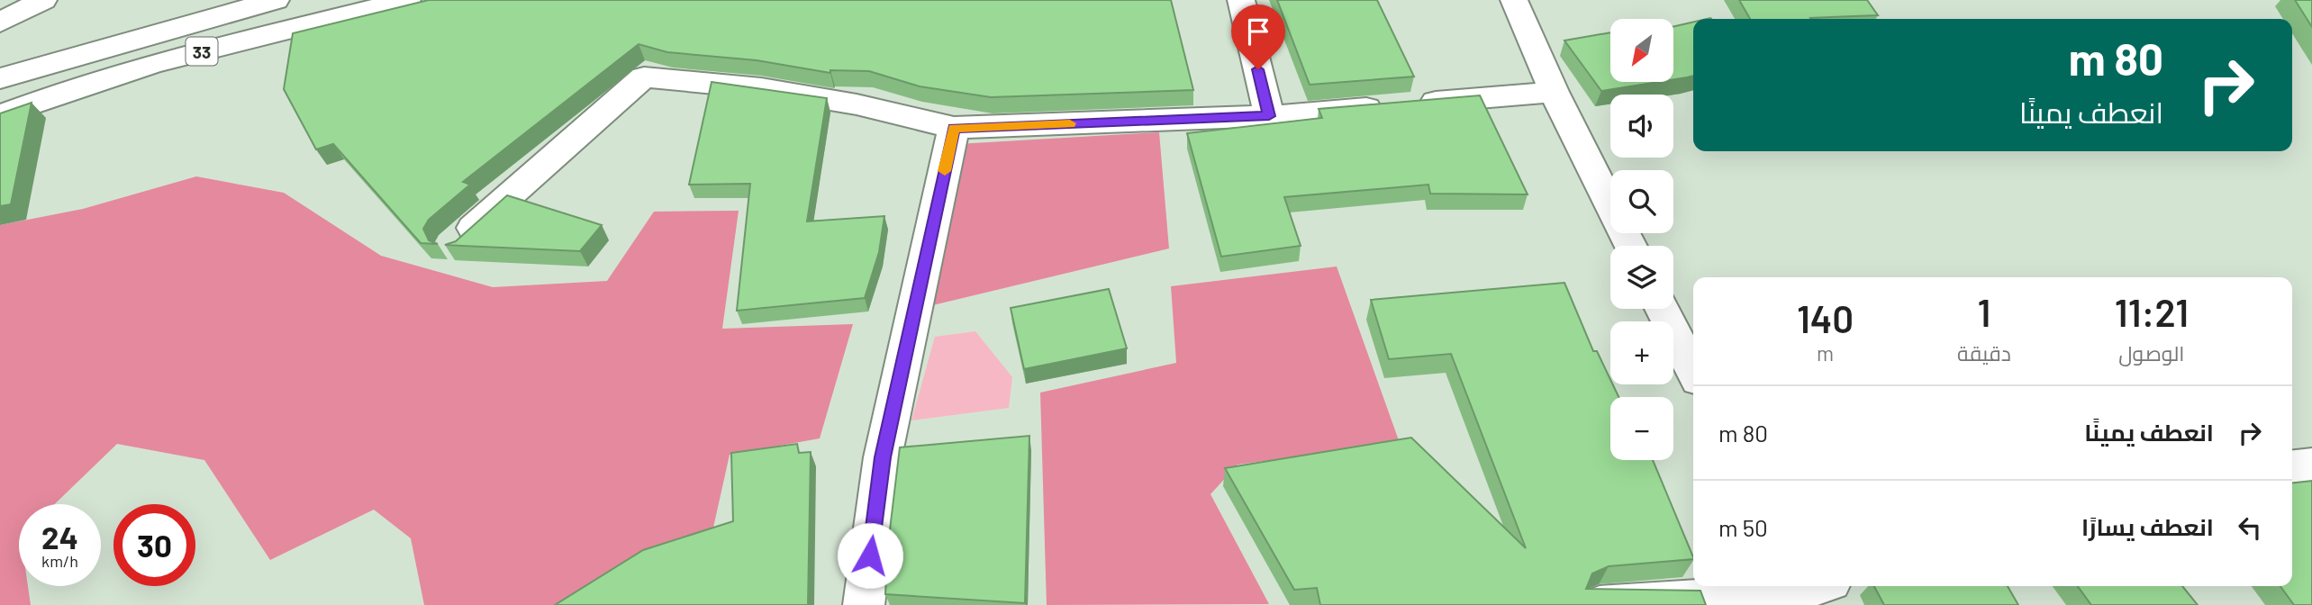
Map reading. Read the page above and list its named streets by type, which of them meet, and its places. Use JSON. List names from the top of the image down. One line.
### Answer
{"streets":{"street":["33"]},"north":"bottom left","page":{"map_buttons":["+","−"],"turn":["80 m","انعطف يمينًا"],"eta":["11:21","الوصول","1","دقيقة","140","m"],"list":[{"name":"انعطف يمينًا","value":"80 m"},{"name":"انعطف يسارًا","value":"50 m"}],"speed":"24 km/h","limit":"30"}}
